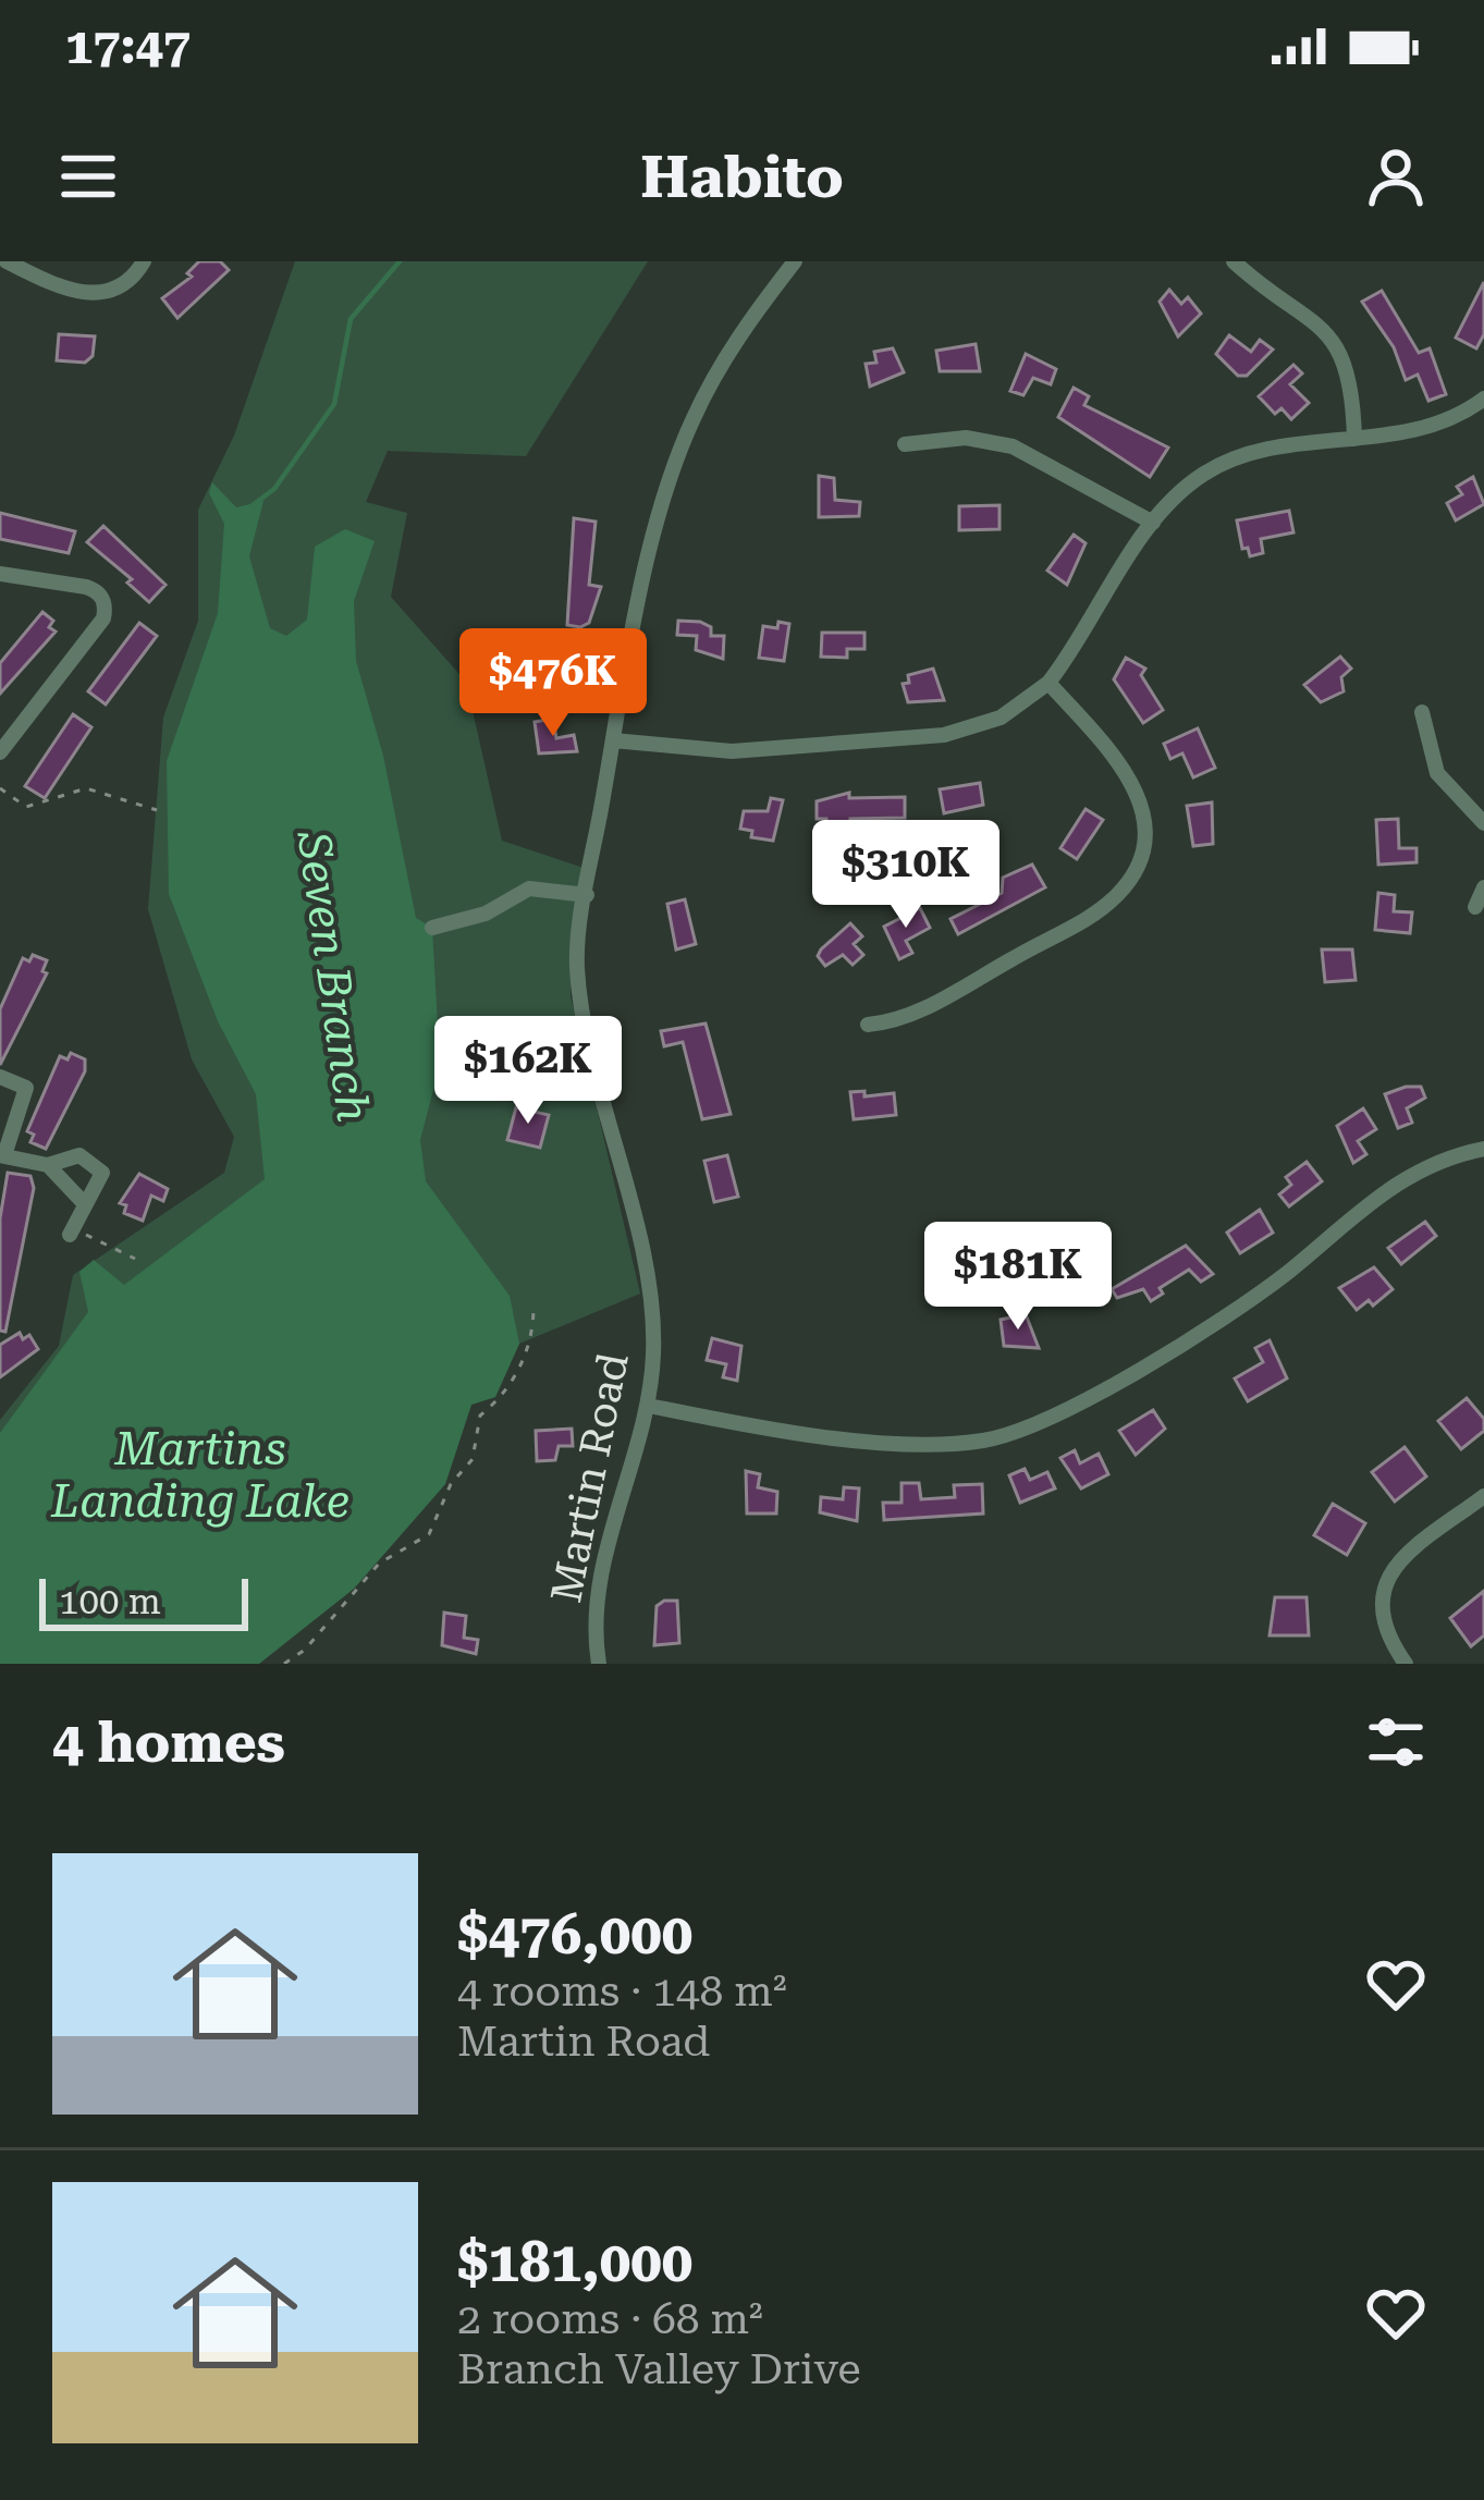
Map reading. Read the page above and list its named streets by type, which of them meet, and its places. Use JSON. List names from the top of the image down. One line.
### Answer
{"streets":{"street":["Martin Road"]},"water":["Seven Branch","Martins Landing Lake"],"scale_bar":"100 m","page":{"status":"17:47","header":"Habito","price":["$476K","$310K","$162K","$181K"],"scale":"100 m","heading":"4 homes","list":[{"name":"$476,000","note":"4 rooms · 148 m² · Martin Road"},{"name":"$181,000","note":"2 rooms · 68 m² · Branch Valley Drive"}]}}
